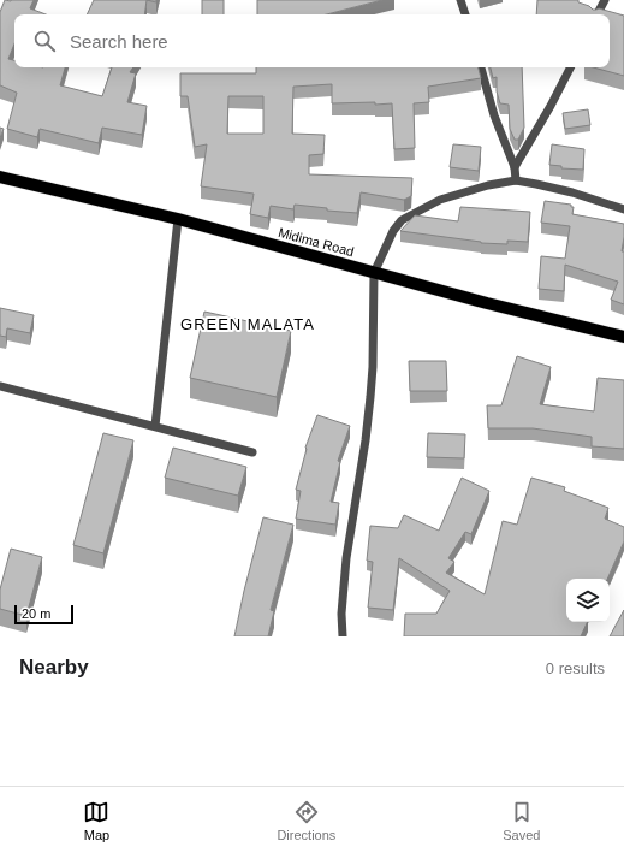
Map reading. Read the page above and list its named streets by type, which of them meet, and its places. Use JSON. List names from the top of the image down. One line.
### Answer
{"streets":{"main road":["Midima Road"]},"districts":["GREEN MALATA"],"scale_bar":"20 m","page":{"search":"Search here","scale":"20 m","heading":["Nearby","0 results"],"nav":["Map","Directions","Saved"]}}
